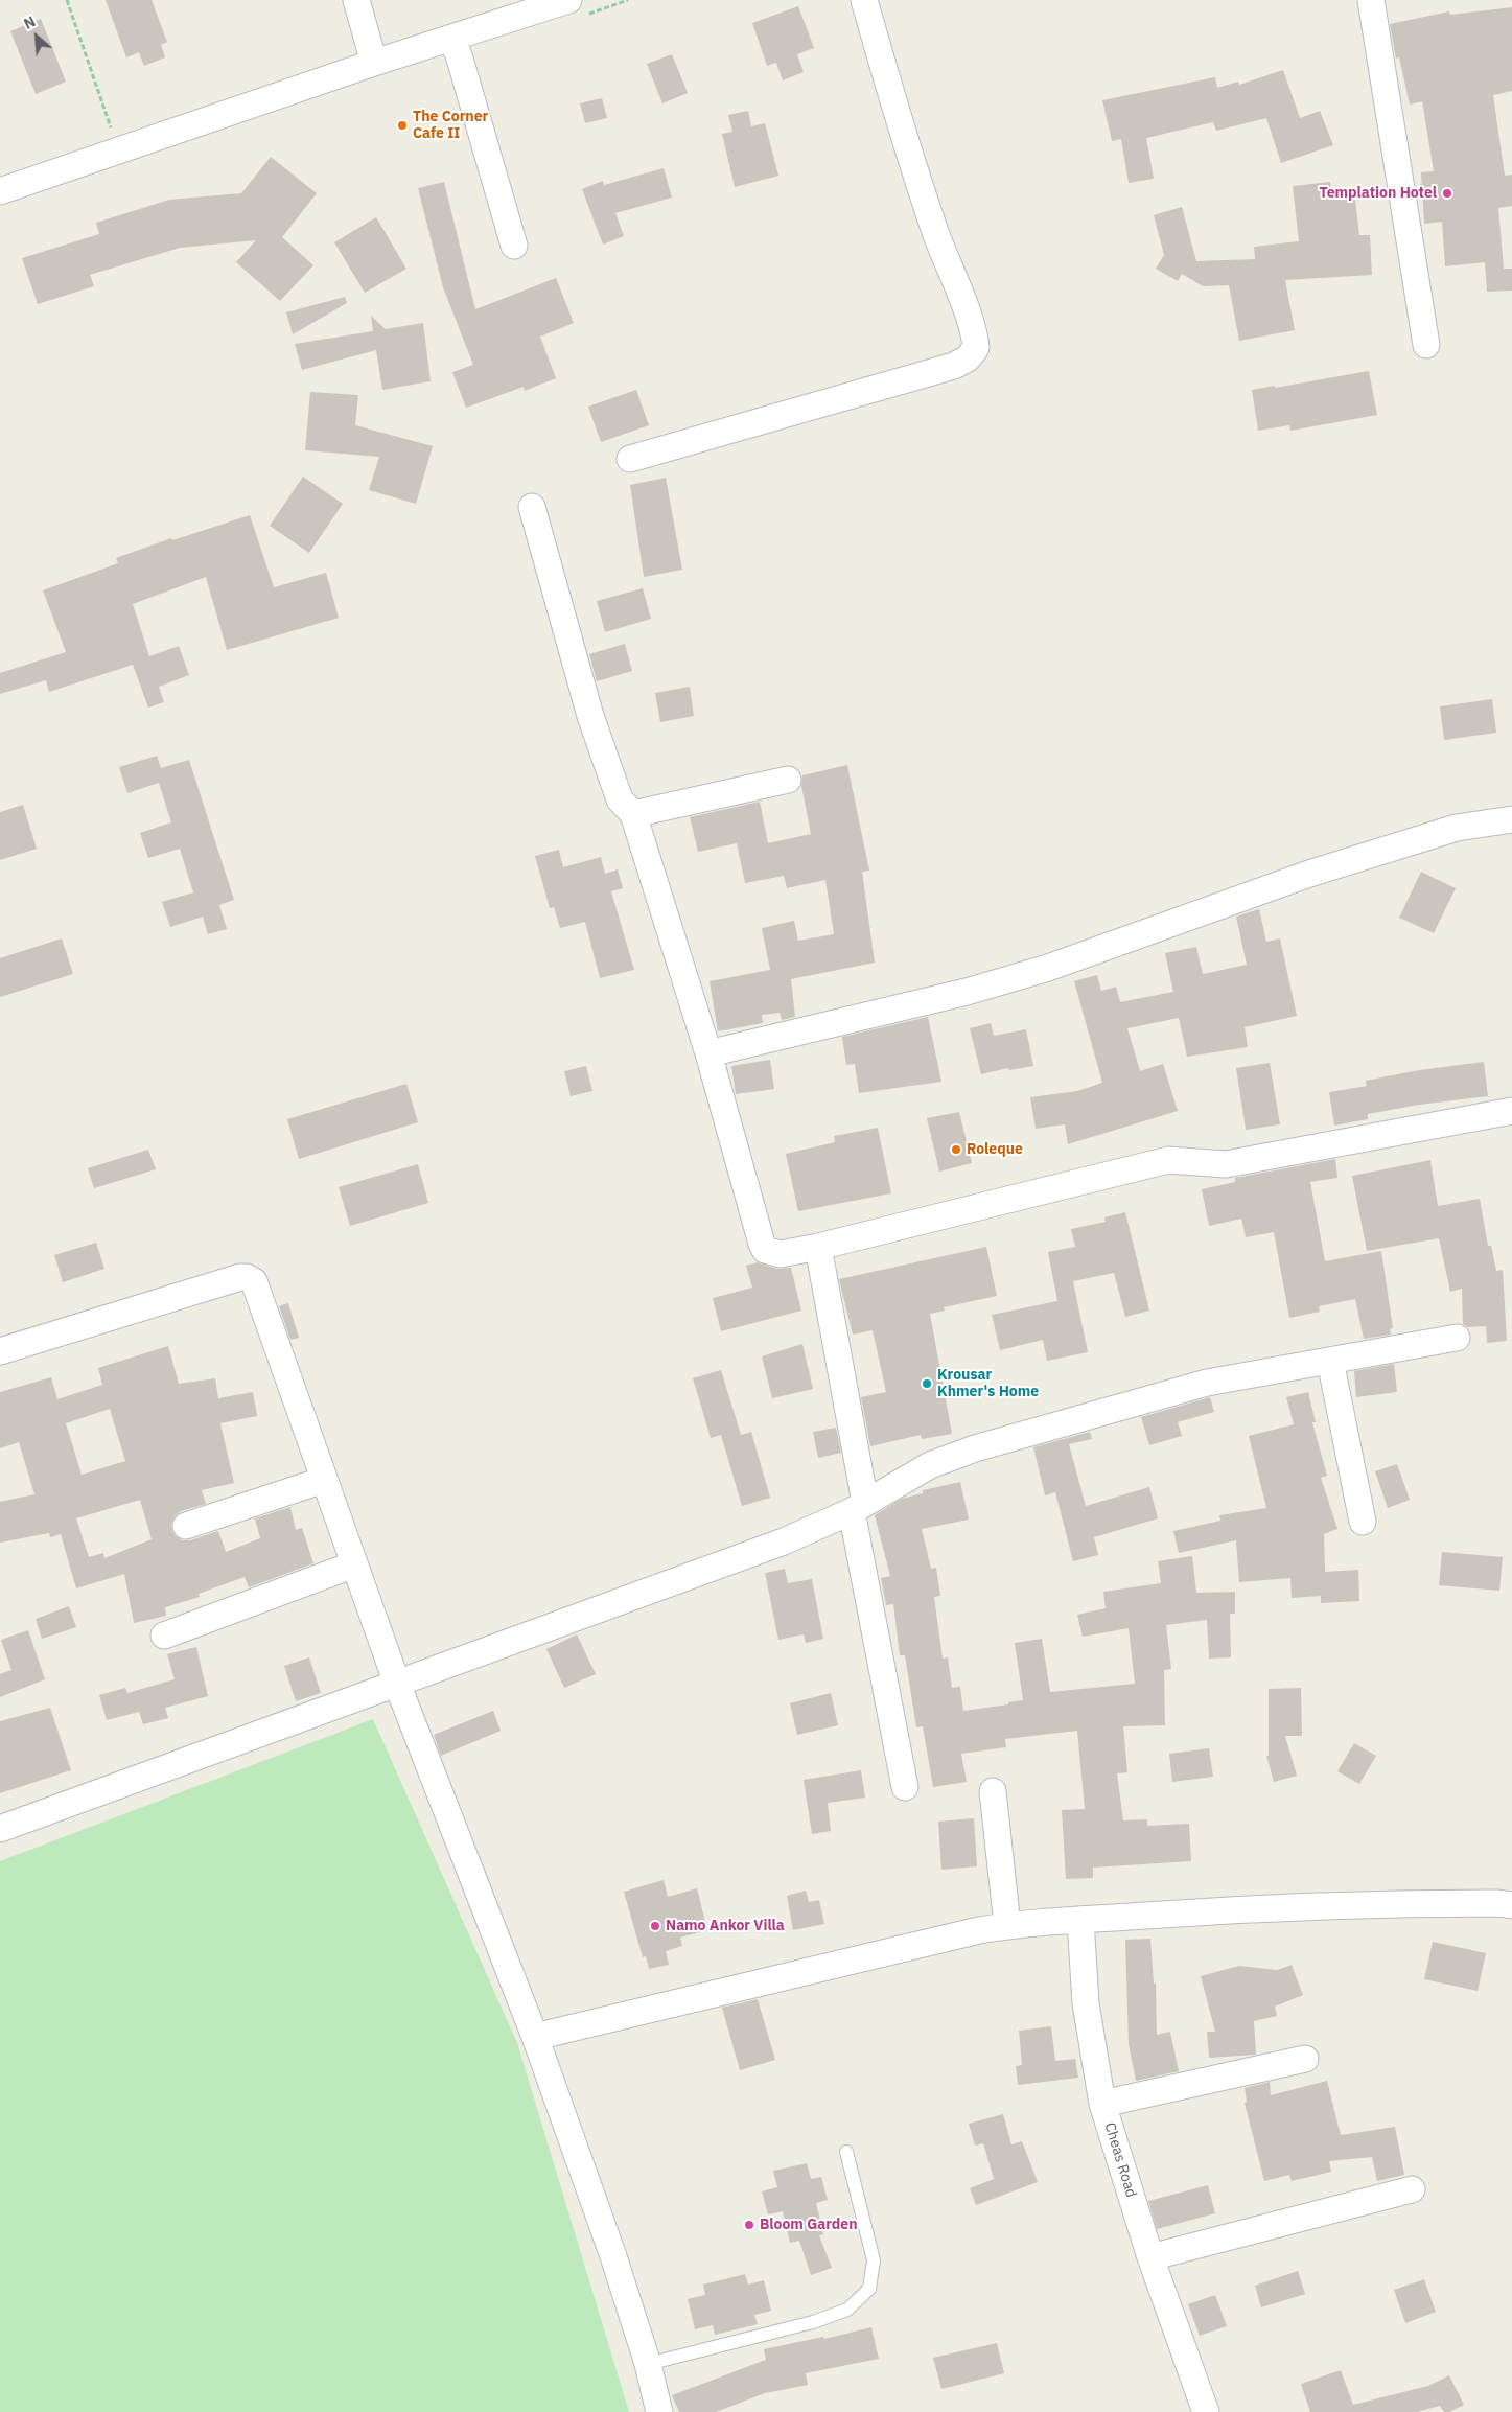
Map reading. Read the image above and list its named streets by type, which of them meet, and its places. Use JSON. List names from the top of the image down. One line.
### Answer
{"streets":{"street":["Cheas Road"]},"places":["The Corner Cafe II","Templation Hotel","Roleque","Krousar Khmer's Home","Namo Ankor Villa","Bloom Garden"],"north":"top left"}
